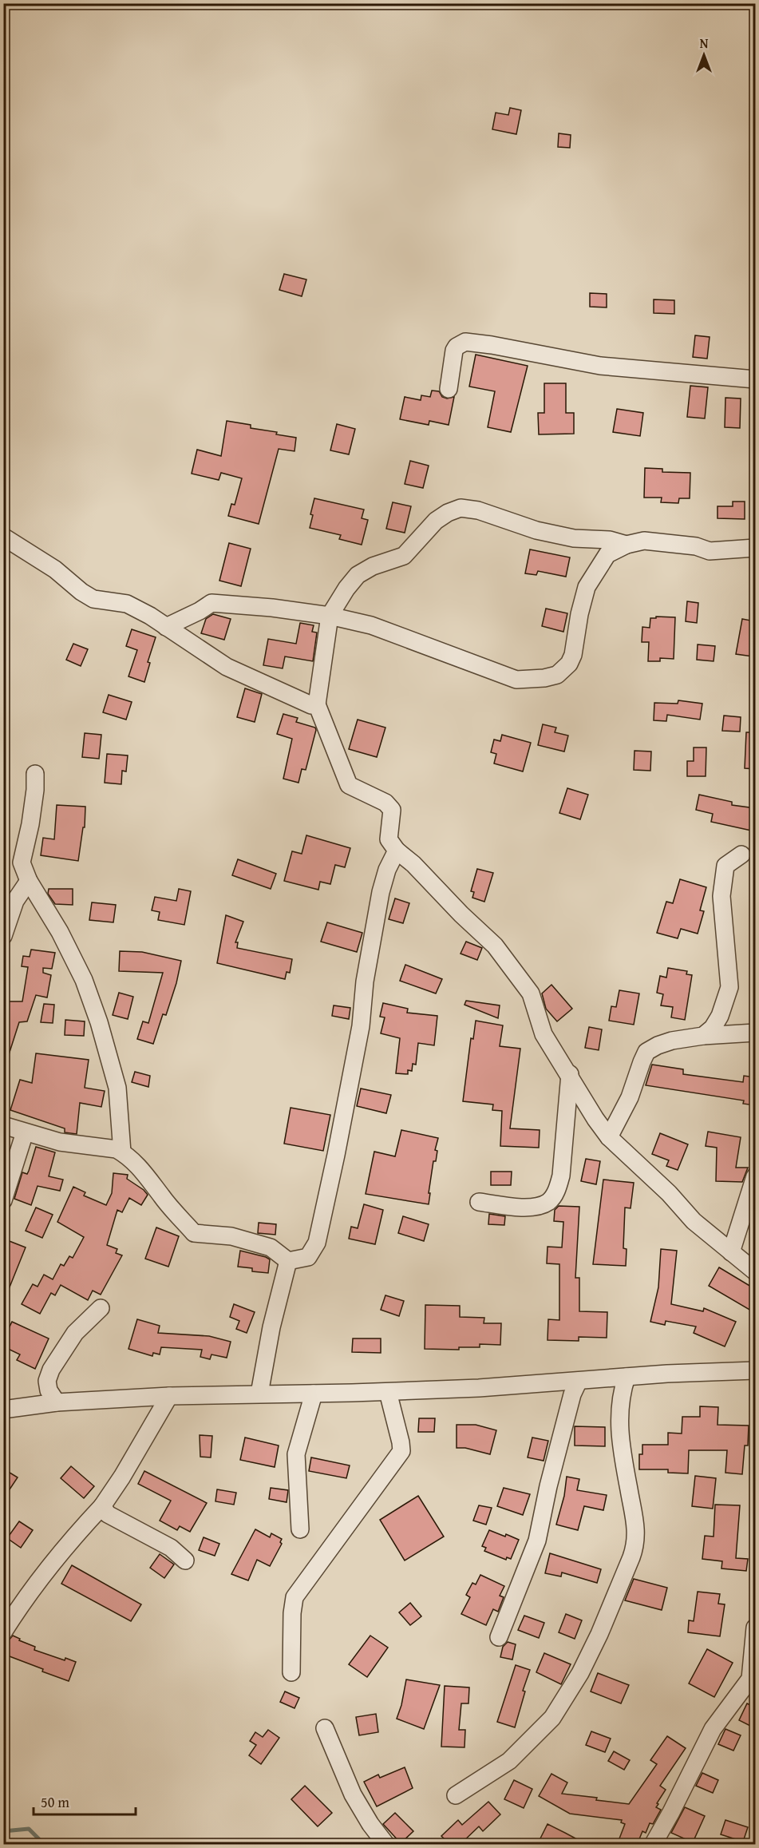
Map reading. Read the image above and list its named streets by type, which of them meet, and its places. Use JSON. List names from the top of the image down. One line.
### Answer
{"scale_bar":"50 m","north":"top"}
